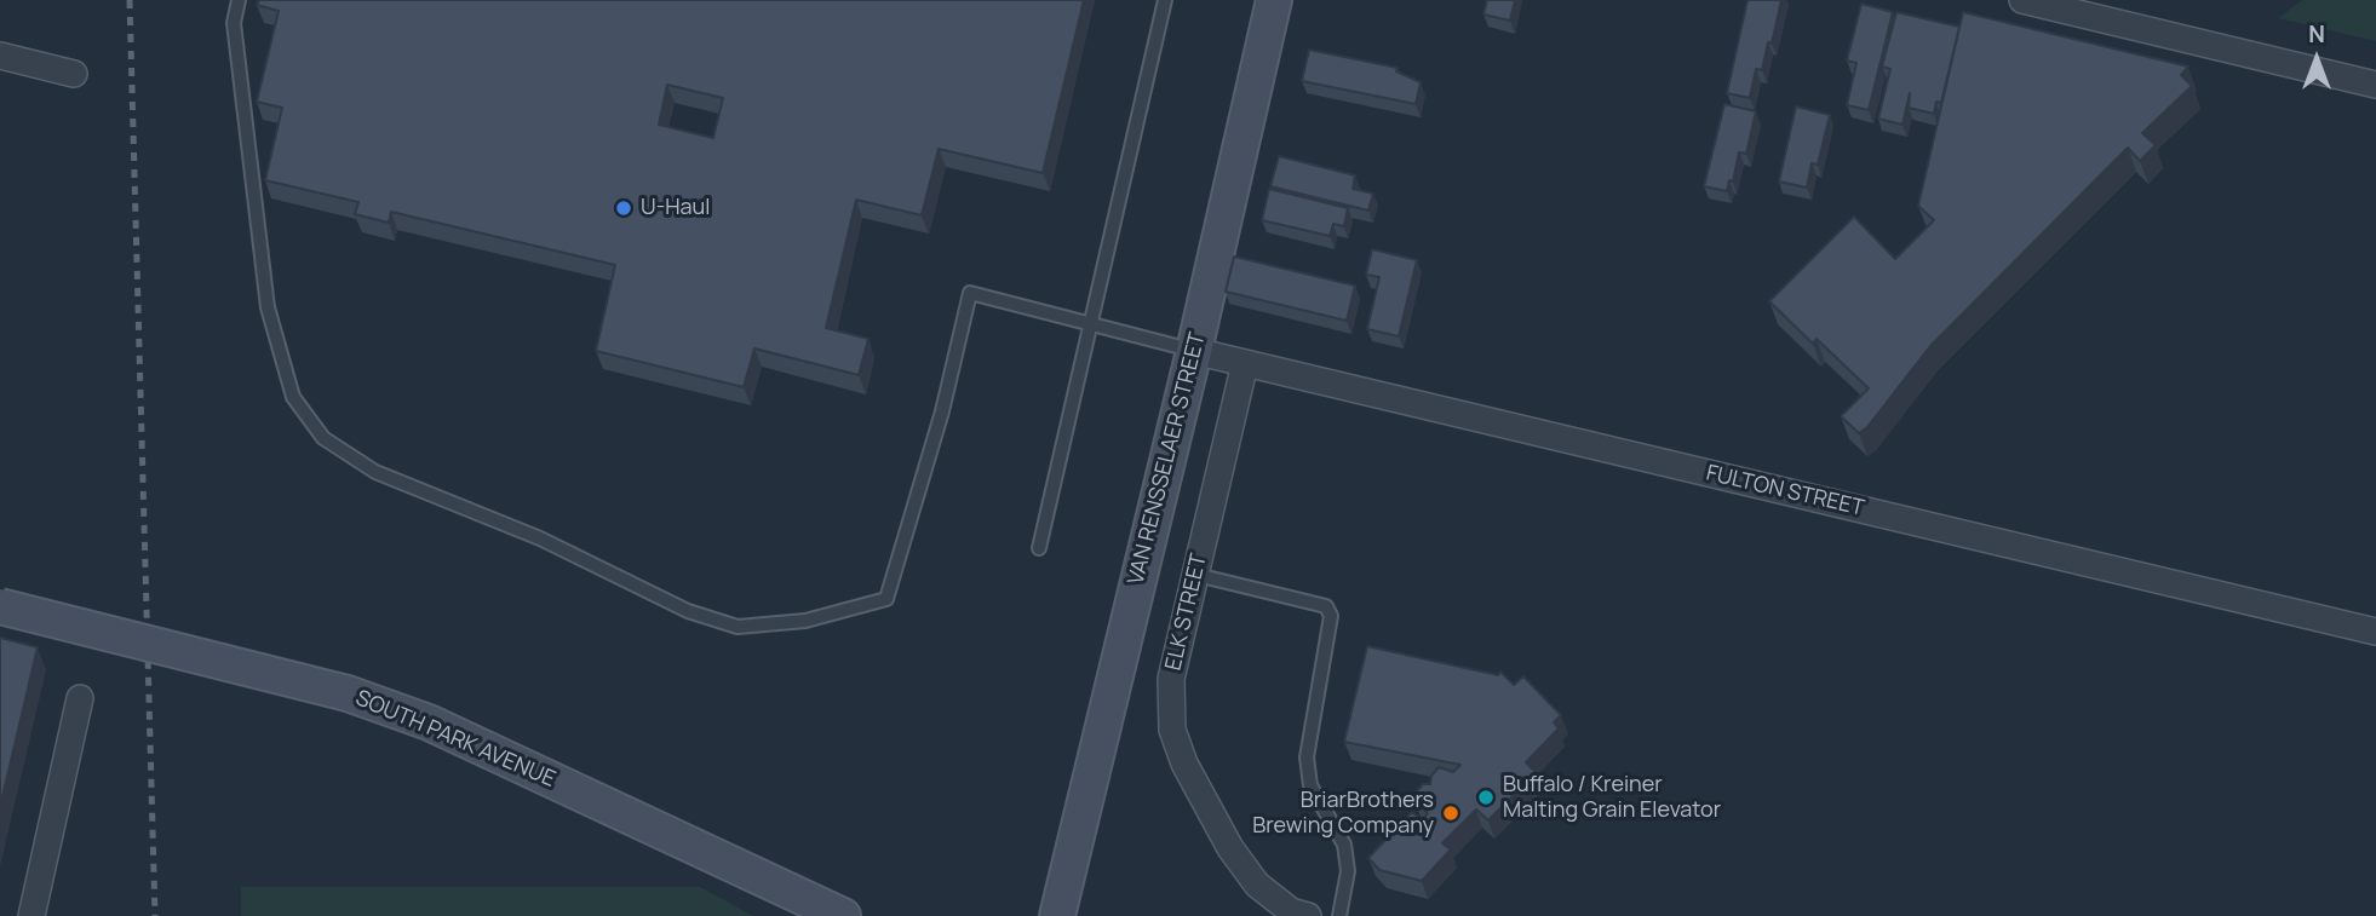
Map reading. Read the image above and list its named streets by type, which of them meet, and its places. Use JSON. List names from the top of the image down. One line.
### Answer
{"streets":{"street":["VAN RENSSELAER STREET","FULTON STREET","ELK STREET","SOUTH PARK AVENUE"]},"crossings":[["VAN RENSSELAER STREET","FULTON STREET"],["FULTON STREET","ELK STREET"]],"places":["U-Haul","Buffalo / Kreiner Malting Grain Elevator","BriarBrothers Brewing Company"],"north":"top"}
